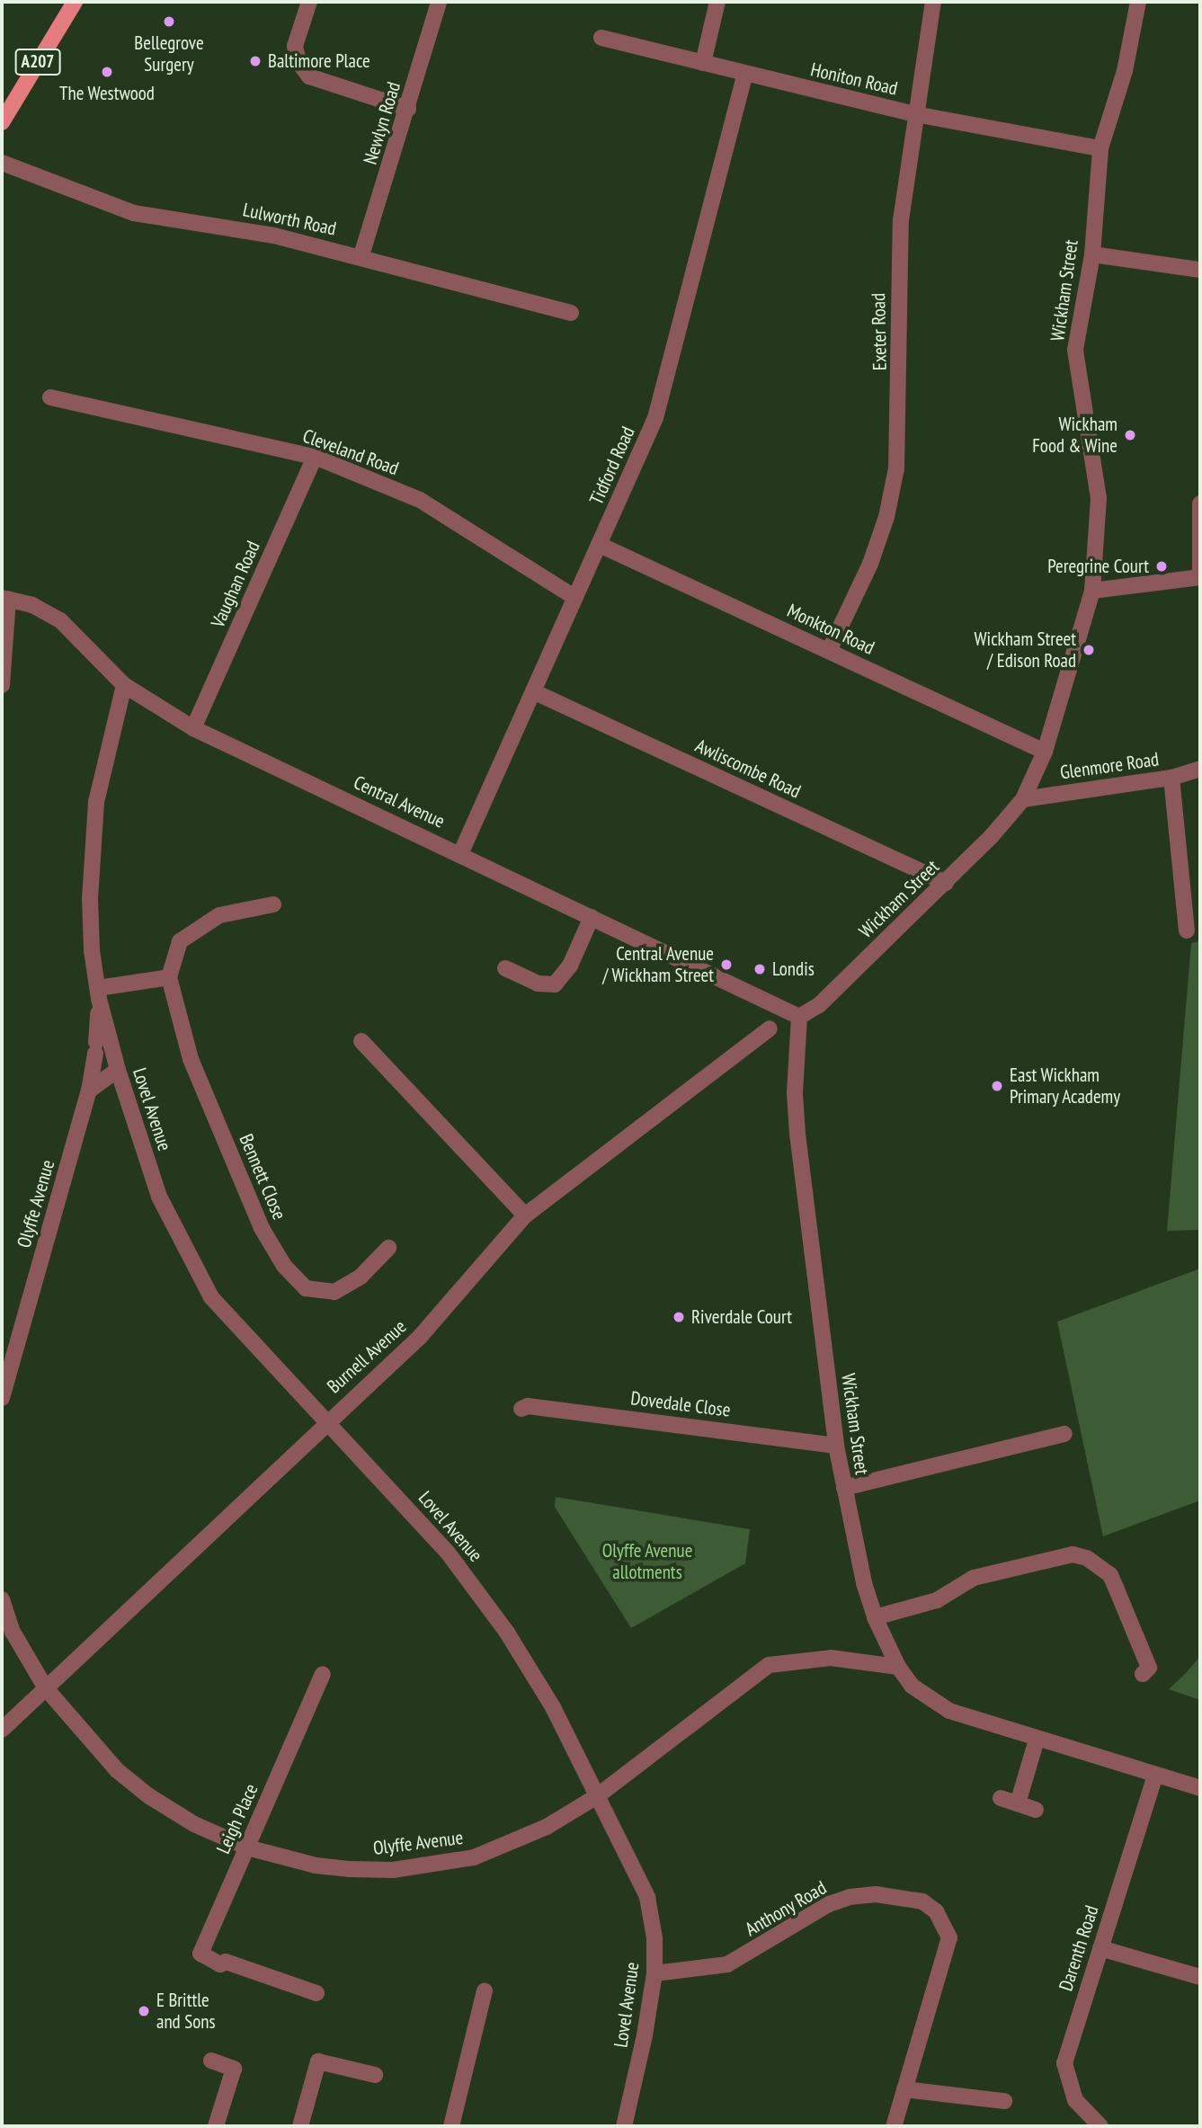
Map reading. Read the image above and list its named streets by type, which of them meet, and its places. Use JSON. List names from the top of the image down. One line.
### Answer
{"streets":{"main road":["A207"],"street":["Honiton Road","Newlyn Road","Lulworth Road","Wickham Street","Exeter Road","Cleveland Road","Tidford Road","Vaughan Road","Monkton Road","Glenmore Road","Awliscombe Road","Central Avenue","Lovel Avenue","Bennett Close","Olyffe Avenue","Burnell Avenue","Dovedale Close","Leigh Place","Anthony Road","Darenth Road"]},"crossings":[["Honiton Road","Wickham Street"],["Honiton Road","Exeter Road"],["Honiton Road","Tidford Road"],["Newlyn Road","Lulworth Road"],["Wickham Street","Monkton Road"],["Wickham Street","Glenmore Road"],["Wickham Street","Awliscombe Road"],["Wickham Street","Central Avenue"],["Wickham Street","Olyffe Avenue"],["Wickham Street","Dovedale Close"],["Wickham Street","Darenth Road"],["Exeter Road","Monkton Road"],["Cleveland Road","Tidford Road"],["Cleveland Road","Vaughan Road"],["Tidford Road","Monkton Road"],["Tidford Road","Awliscombe Road"],["Tidford Road","Central Avenue"],["Vaughan Road","Central Avenue"],["Central Avenue","Lovel Avenue"],["Lovel Avenue","Olyffe Avenue"],["Lovel Avenue","Burnell Avenue"],["Lovel Avenue","Anthony Road"],["Olyffe Avenue","Burnell Avenue"],["Olyffe Avenue","Leigh Place"]],"parks":["Olyffe Avenue allotments"],"places":["Bellegrove Surgery","Baltimore Place","The Westwood","Wickham Food & Wine","Peregrine Court","Wickham Street / Edison Road","Central Avenue / Wickham Street","Londis","East Wickham Primary Academy","Riverdale Court","E Brittle and Sons"]}
